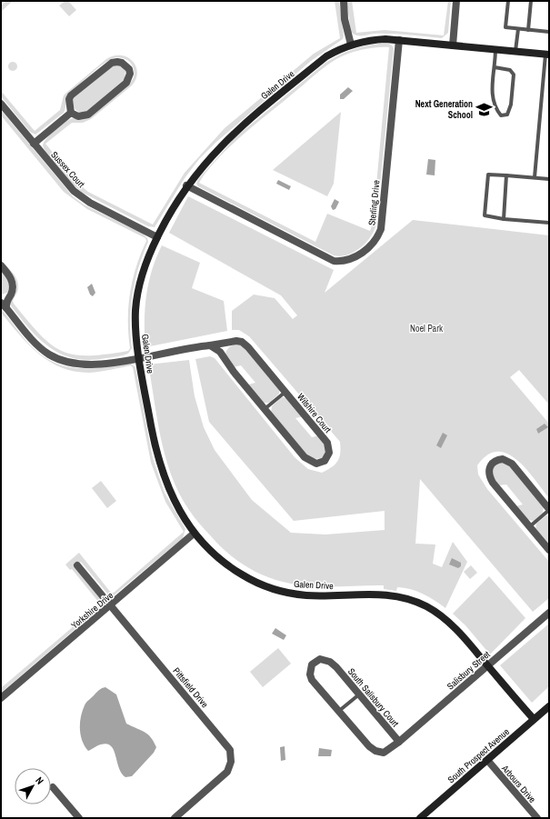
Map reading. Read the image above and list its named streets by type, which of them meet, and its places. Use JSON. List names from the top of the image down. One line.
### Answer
{"streets":{"street":["Galen Drive","Sussex Court","Sterling Drive","Wilshire Court","Yorkshire Drive","Salisbury Street","Pittsfield Drive","South Salisbury Court","South Prospect Avenue","Arbours Drive"]},"crossings":[["Galen Drive","Sussex Court"],["Galen Drive","Sterling Drive"],["Galen Drive","Wilshire Court"],["Galen Drive","Yorkshire Drive"],["Galen Drive","Salisbury Street"],["Galen Drive","South Prospect Avenue"],["Yorkshire Drive","Pittsfield Drive"],["Salisbury Street","South Salisbury Court"],["South Prospect Avenue","Arbours Drive"]],"parks":["Noel Park"],"places":{"school or university":["Next Generation School"]},"north":"top right"}
